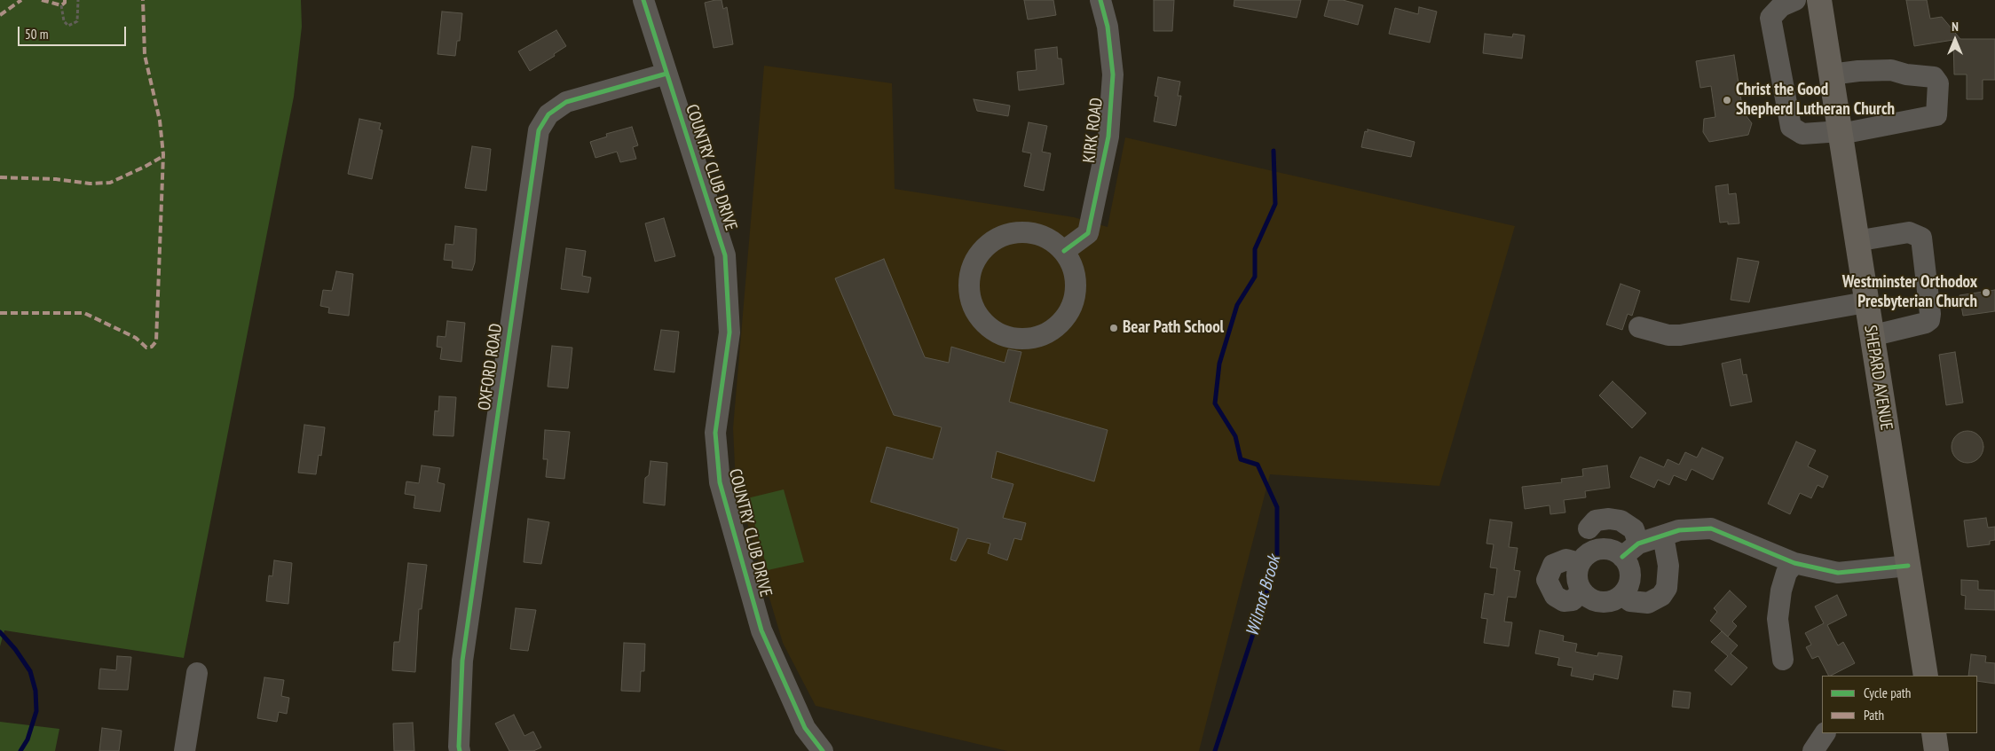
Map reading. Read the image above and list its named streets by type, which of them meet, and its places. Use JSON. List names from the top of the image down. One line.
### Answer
{"streets":{"main road":["SHEPARD AVENUE"],"street":["KIRK ROAD","COUNTRY CLUB DRIVE","OXFORD ROAD"]},"crossings":[["COUNTRY CLUB DRIVE","OXFORD ROAD"]],"water":["Wilmot Brook"],"places":["Christ the Good Shepherd Lutheran Church","Westminster Orthodox Presbyterian Church","Bear Path School"],"legend":["Cycle path","Path"],"scale_bar":"50 m","north":"top"}
